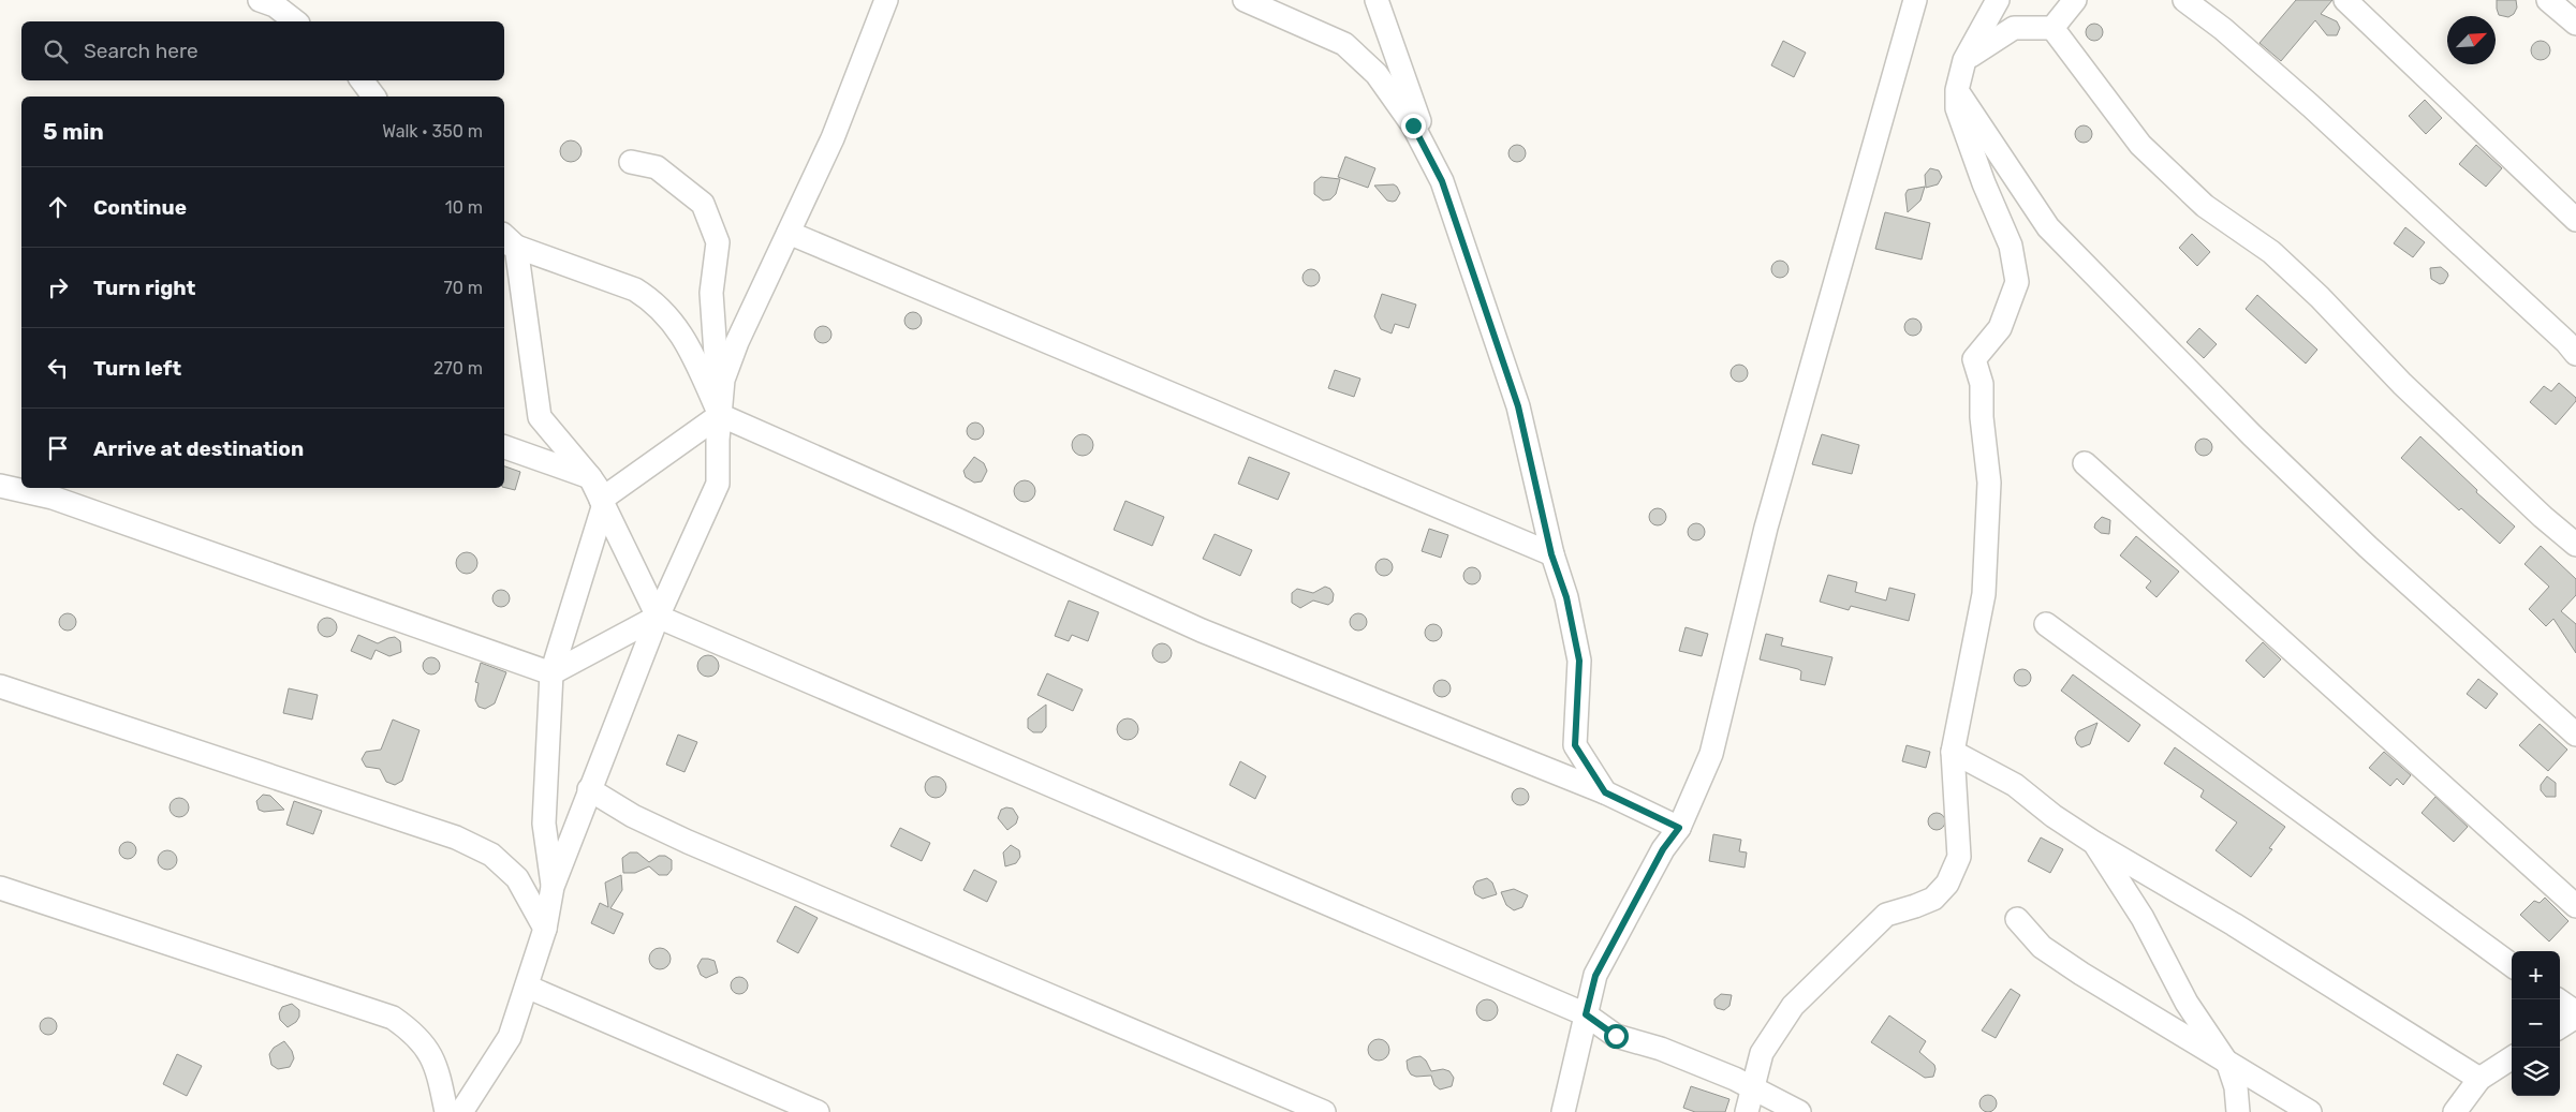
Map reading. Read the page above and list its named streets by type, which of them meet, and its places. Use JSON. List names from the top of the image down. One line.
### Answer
{"north":"top right","page":{"search":"Search here","heading":["5 min","Walk · 350 m"],"list":[["Continue","10 m"],["Turn right","70 m"],["Turn left","270 m"],"Arrive at destination"],"map_buttons":["+","−"]}}
